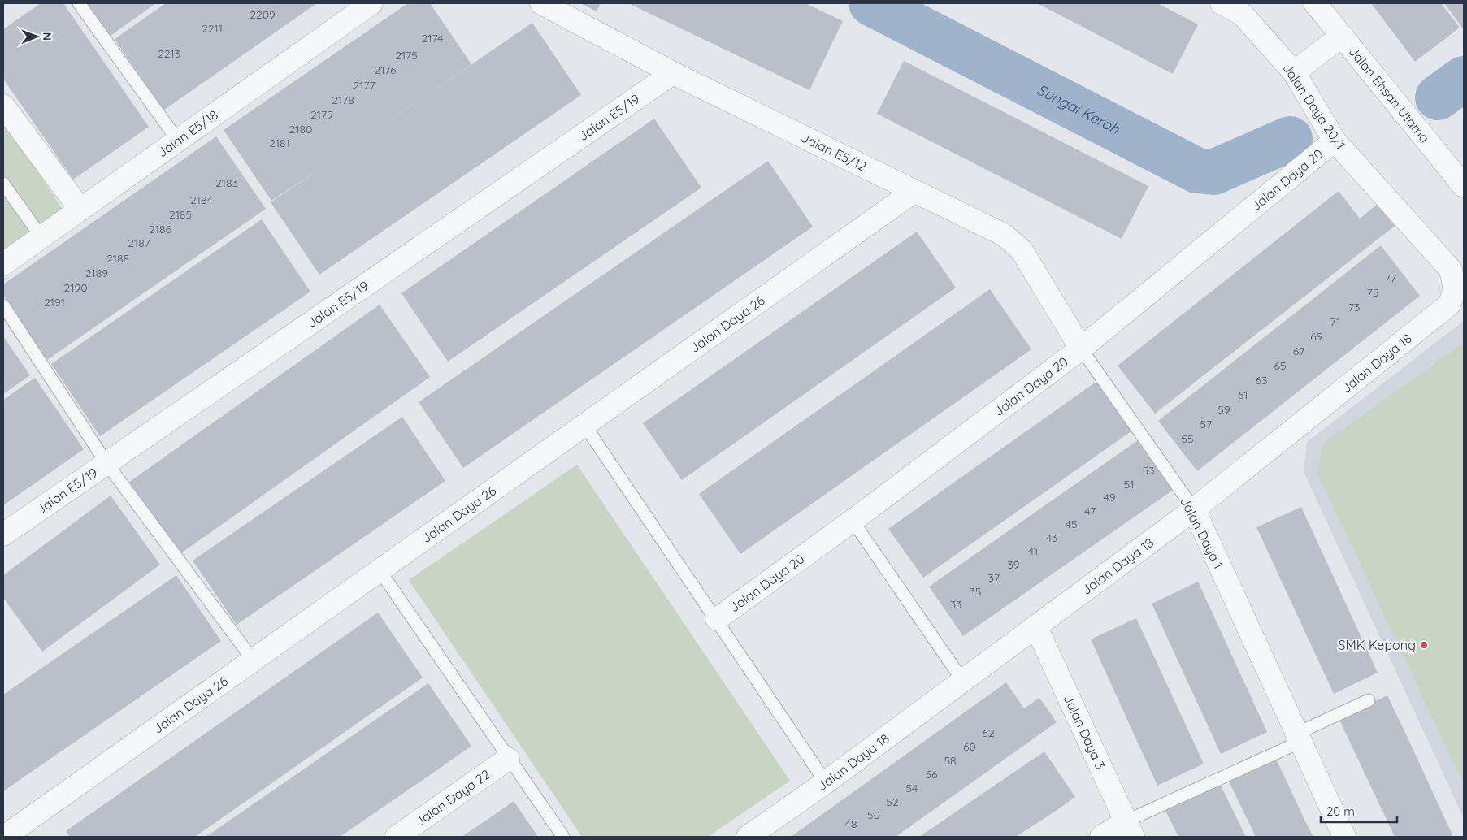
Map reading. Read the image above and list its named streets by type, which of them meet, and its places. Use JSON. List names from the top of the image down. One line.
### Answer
{"streets":{"street":["Jalan Ehsan Utama","Jalan Daya 20/1","Jalan E5/19","Jalan E5/18","Jalan E5/12","Jalan Daya 20","Jalan Daya 26","Jalan Daya 18","Jalan Daya 1","Jalan Daya 3","Jalan Daya 22"]},"crossings":[["Jalan Daya 20/1","Jalan Daya 20"],["Jalan Daya 20/1","Jalan Daya 18"],["Jalan E5/19","Jalan E5/12"],["Jalan E5/12","Jalan Daya 20"],["Jalan E5/12","Jalan Daya 26"],["Jalan E5/12","Jalan Daya 1"],["Jalan Daya 20","Jalan Daya 1"],["Jalan Daya 18","Jalan Daya 1"],["Jalan Daya 18","Jalan Daya 3"]],"water":["Sungai Keroh"],"places":["SMK Kepong"],"house_numbers":["2209","2211","2174","2213","2175","2176","2177","2178","2179","2180","2181","2183","2184","2185","2186","2187","2188","2189","77","2190","75","2191","73","71","69","67","65","63","61","59","57","55","53","51","49","47","45","43","41","39","37","35","33","62","60","58","56","54","52","50","48"],"scale_bar":"20 m","north":"right"}
